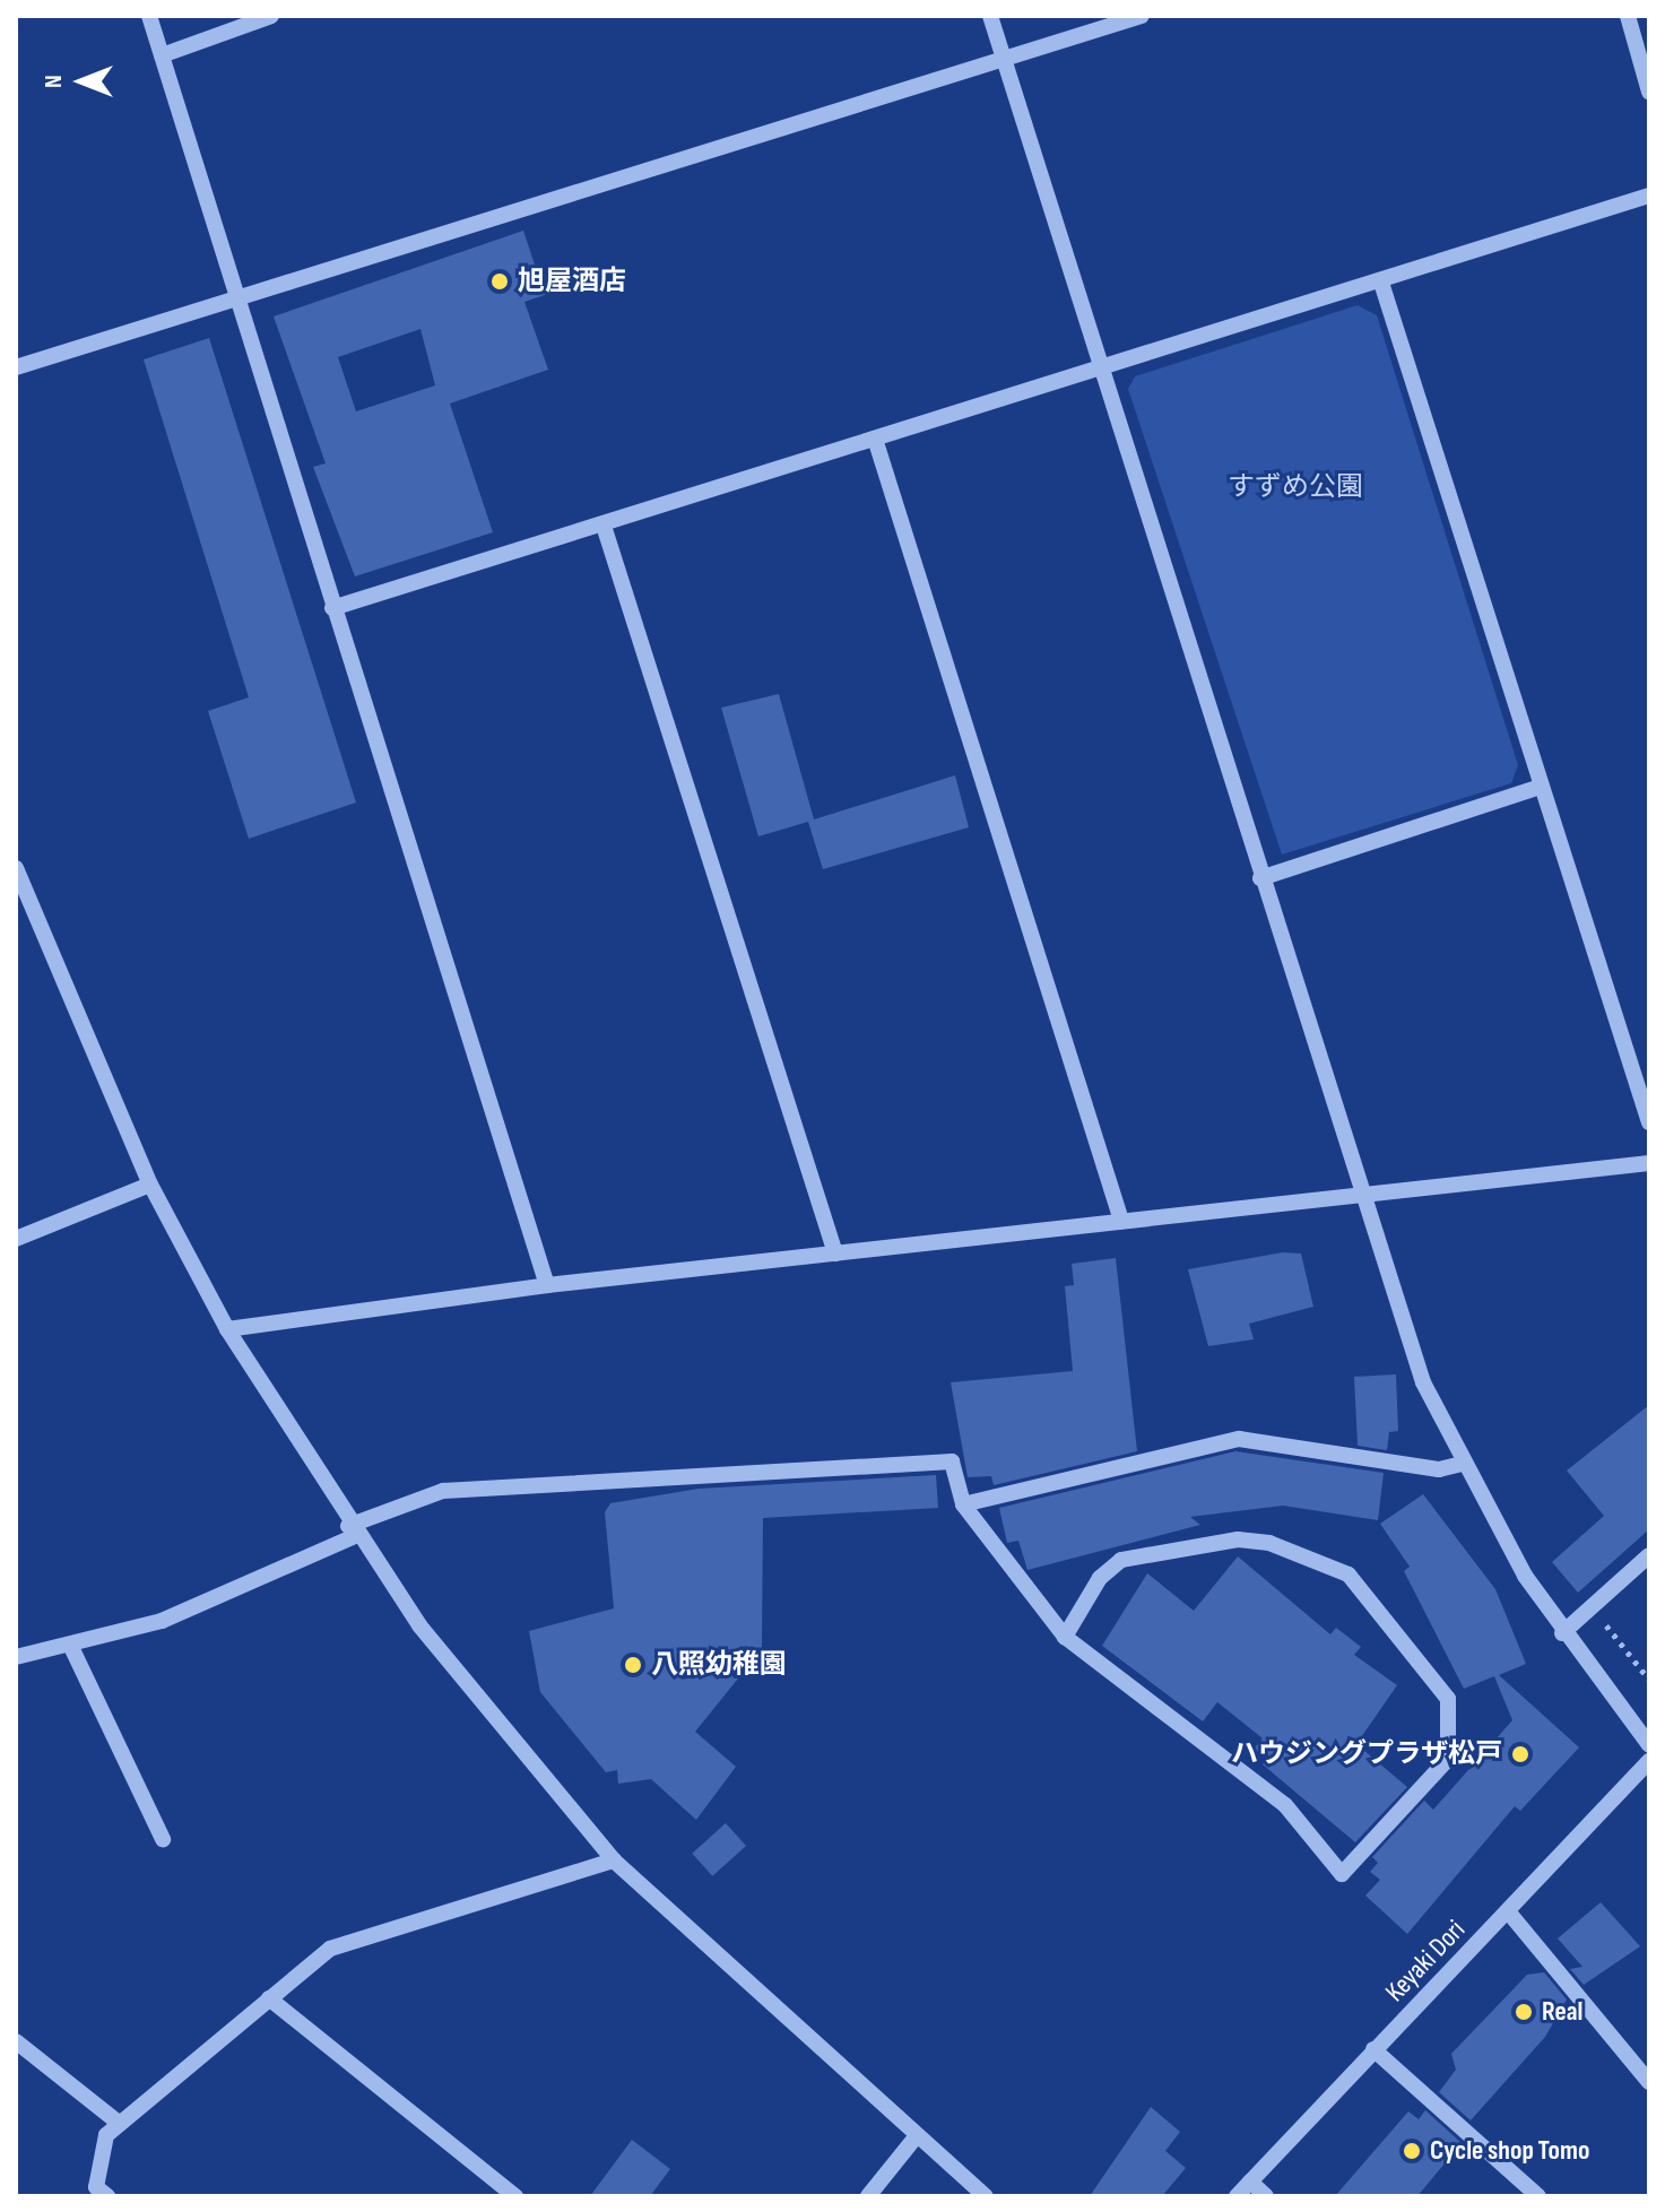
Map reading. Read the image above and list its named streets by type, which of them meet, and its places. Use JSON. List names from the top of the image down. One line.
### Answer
{"streets":{"street":["Keyaki Dori"]},"parks":["すずめ公園"],"places":["旭屋酒店","八照幼稚園","ハウジングプラザ松戸","Real","Cycle shop Tomo"],"north":"left"}
